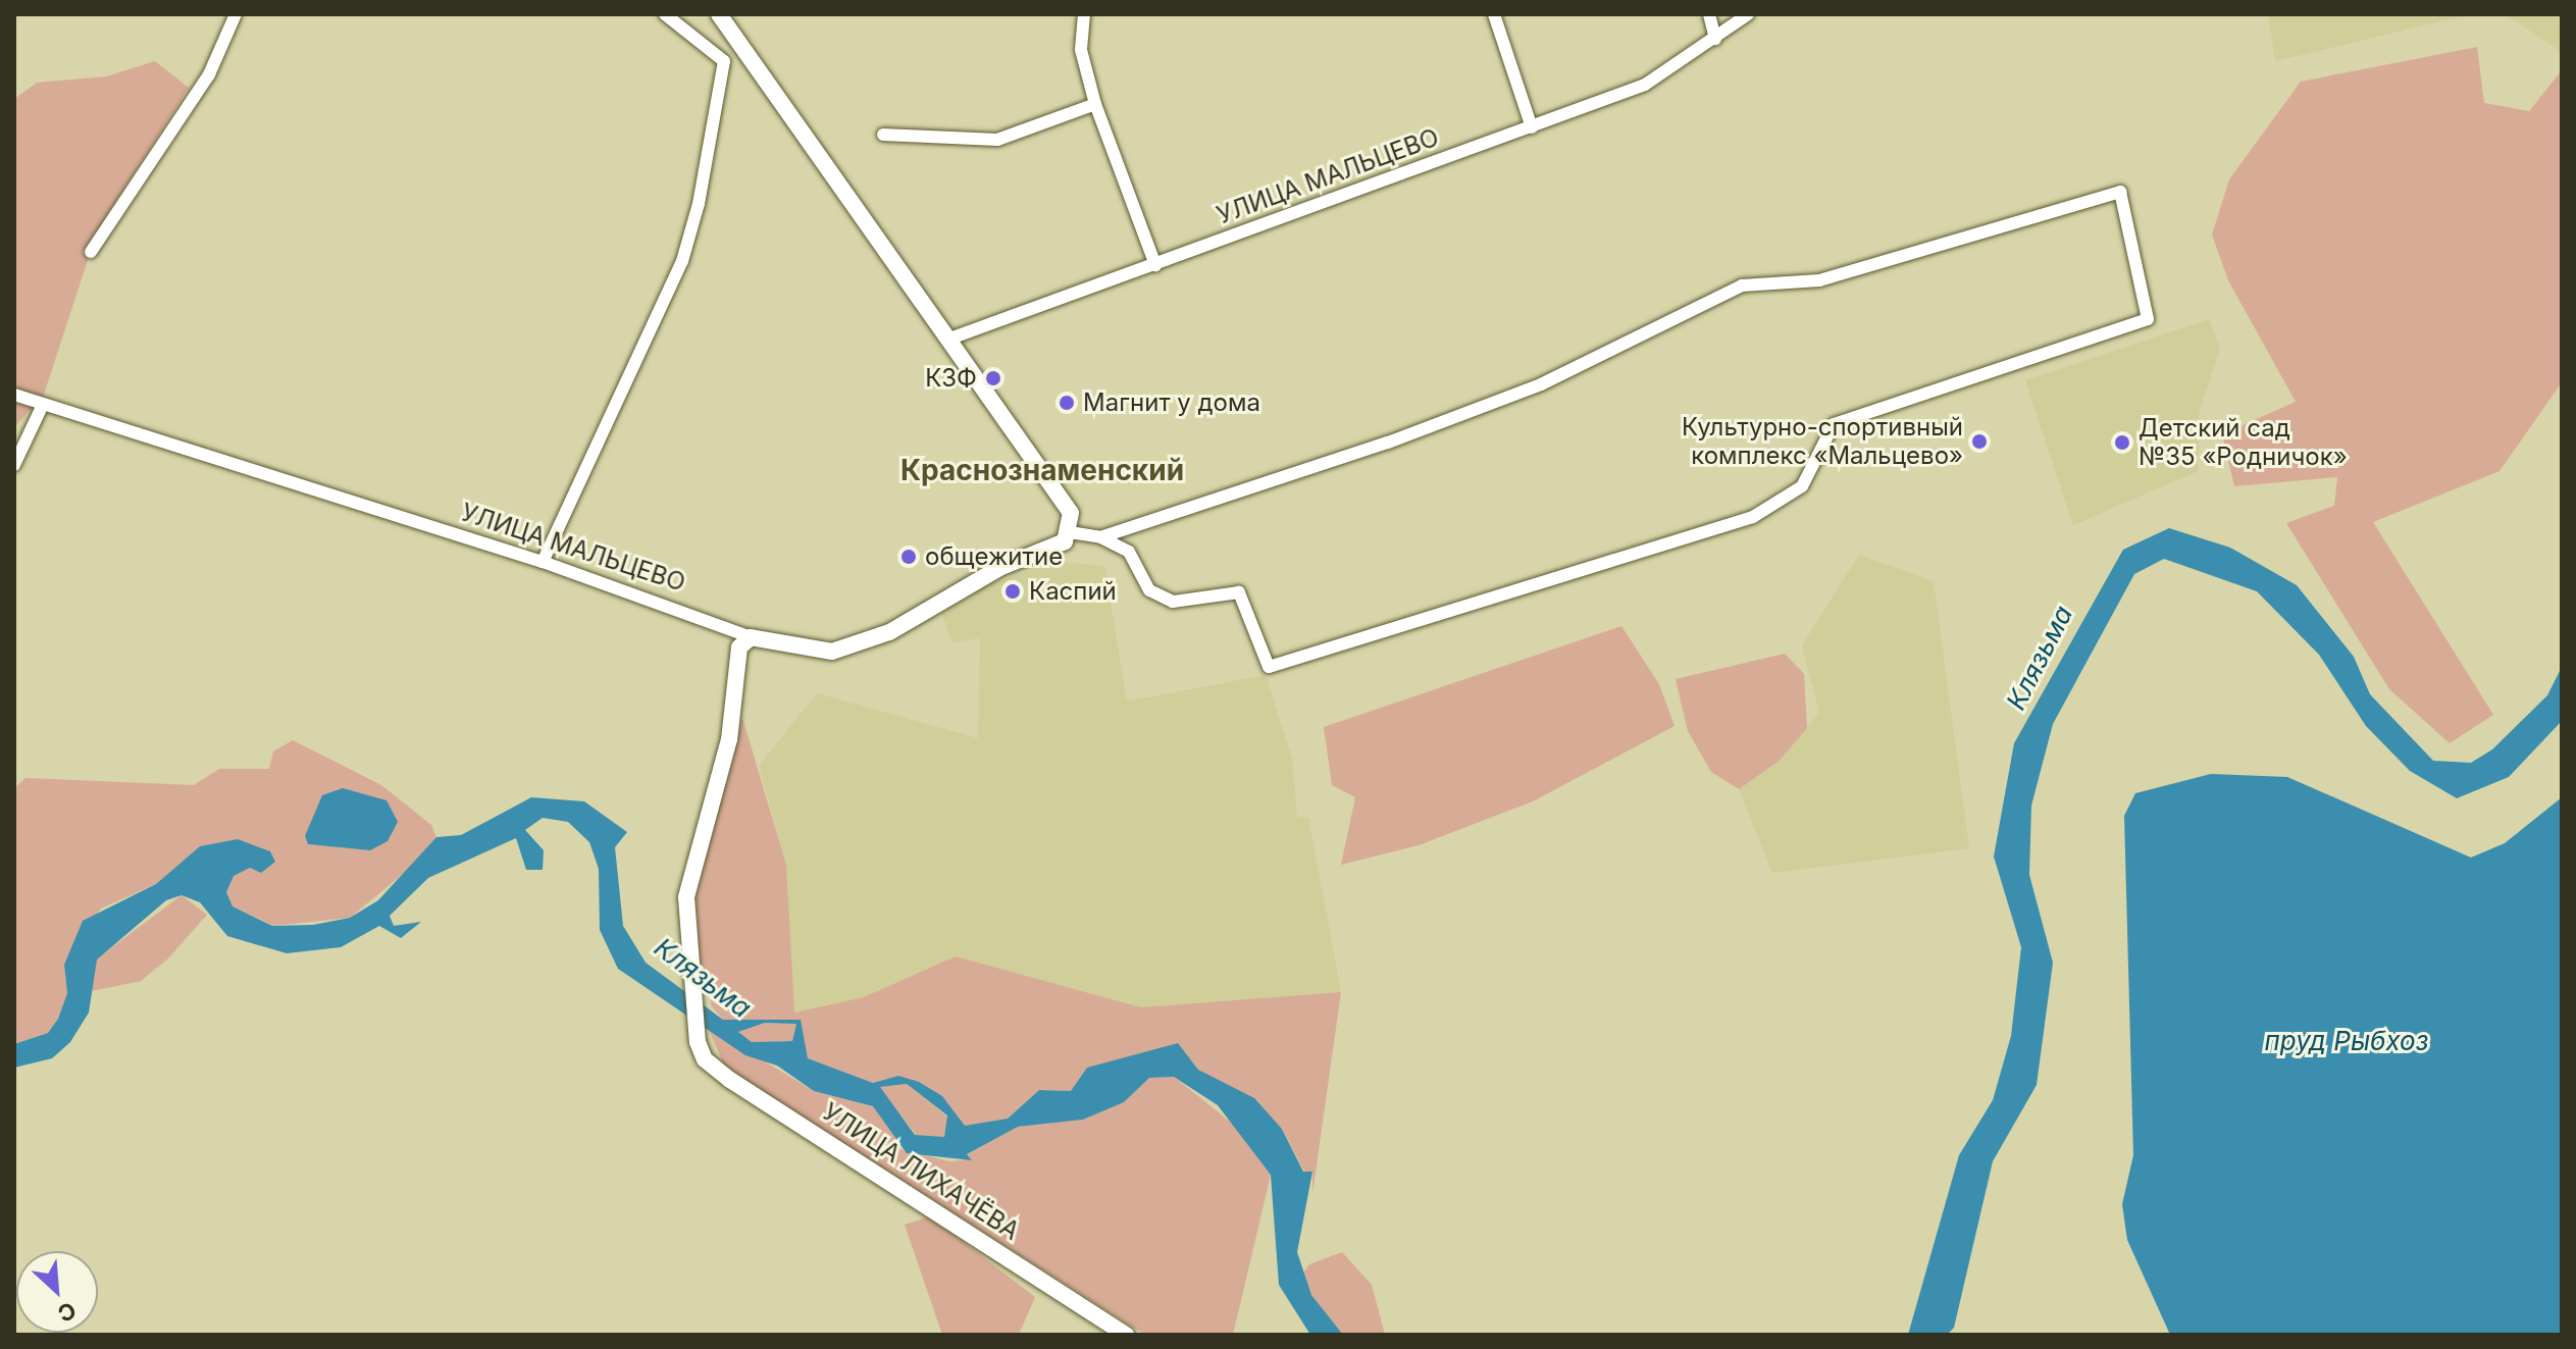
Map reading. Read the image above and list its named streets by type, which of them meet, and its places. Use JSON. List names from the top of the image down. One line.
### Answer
{"streets":{"street":["УЛИЦА МАЛЬЦЕВО","УЛИЦА ЛИХАЧЁВА"]},"crossings":[["УЛИЦА МАЛЬЦЕВО","УЛИЦА ЛИХАЧЁВА"]],"districts":["Краснознаменский"],"water":["Клязьма","пруд Рыбхоз"],"places":["КЗФ","Магнит у дома","Культурно-спортивный комплекс «Мальцево»","Детский сад №35 «Родничок»","общежитие","Каспий"],"north":"bottom right"}
